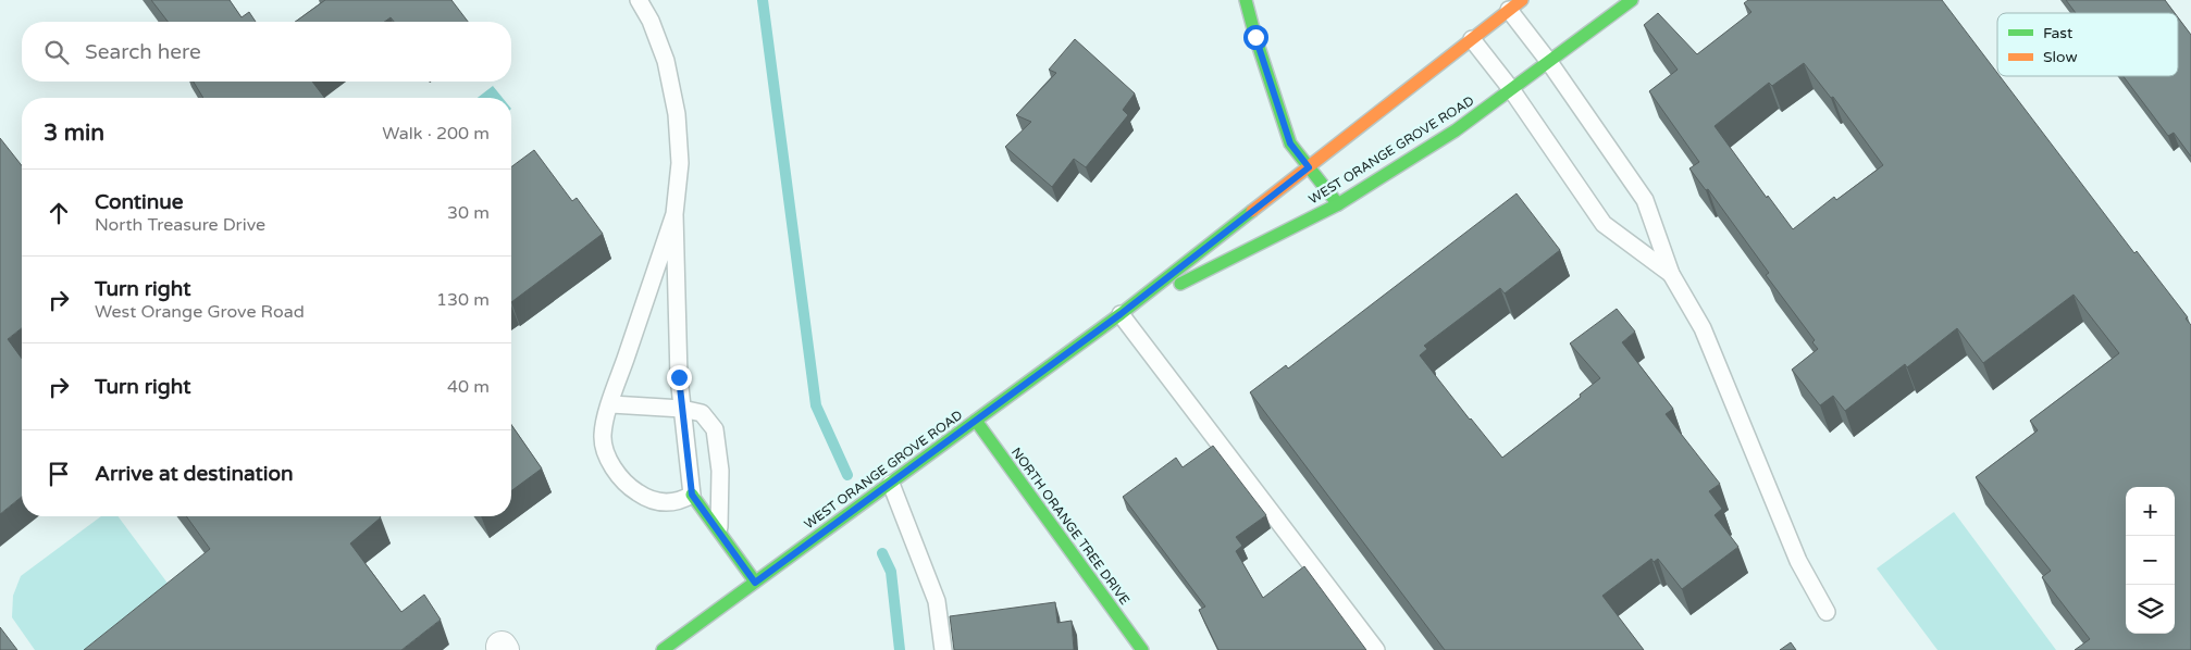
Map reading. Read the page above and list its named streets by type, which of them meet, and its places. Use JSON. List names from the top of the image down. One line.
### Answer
{"streets":{"main road":["WEST ORANGE GROVE ROAD","NORTH ORANGE TREE DRIVE"]},"crossings":[["WEST ORANGE GROVE ROAD","NORTH ORANGE TREE DRIVE"]],"legend":["Fast","Slow"],"page":{"search":"Search here","heading":["3 min","Walk · 200 m"],"list":[["Continue","North Treasure Drive","30 m"],["Turn right","West Orange Grove Road","130 m"],["Turn right","40 m"],"Arrive at destination"],"map_buttons":["+","−"]}}
